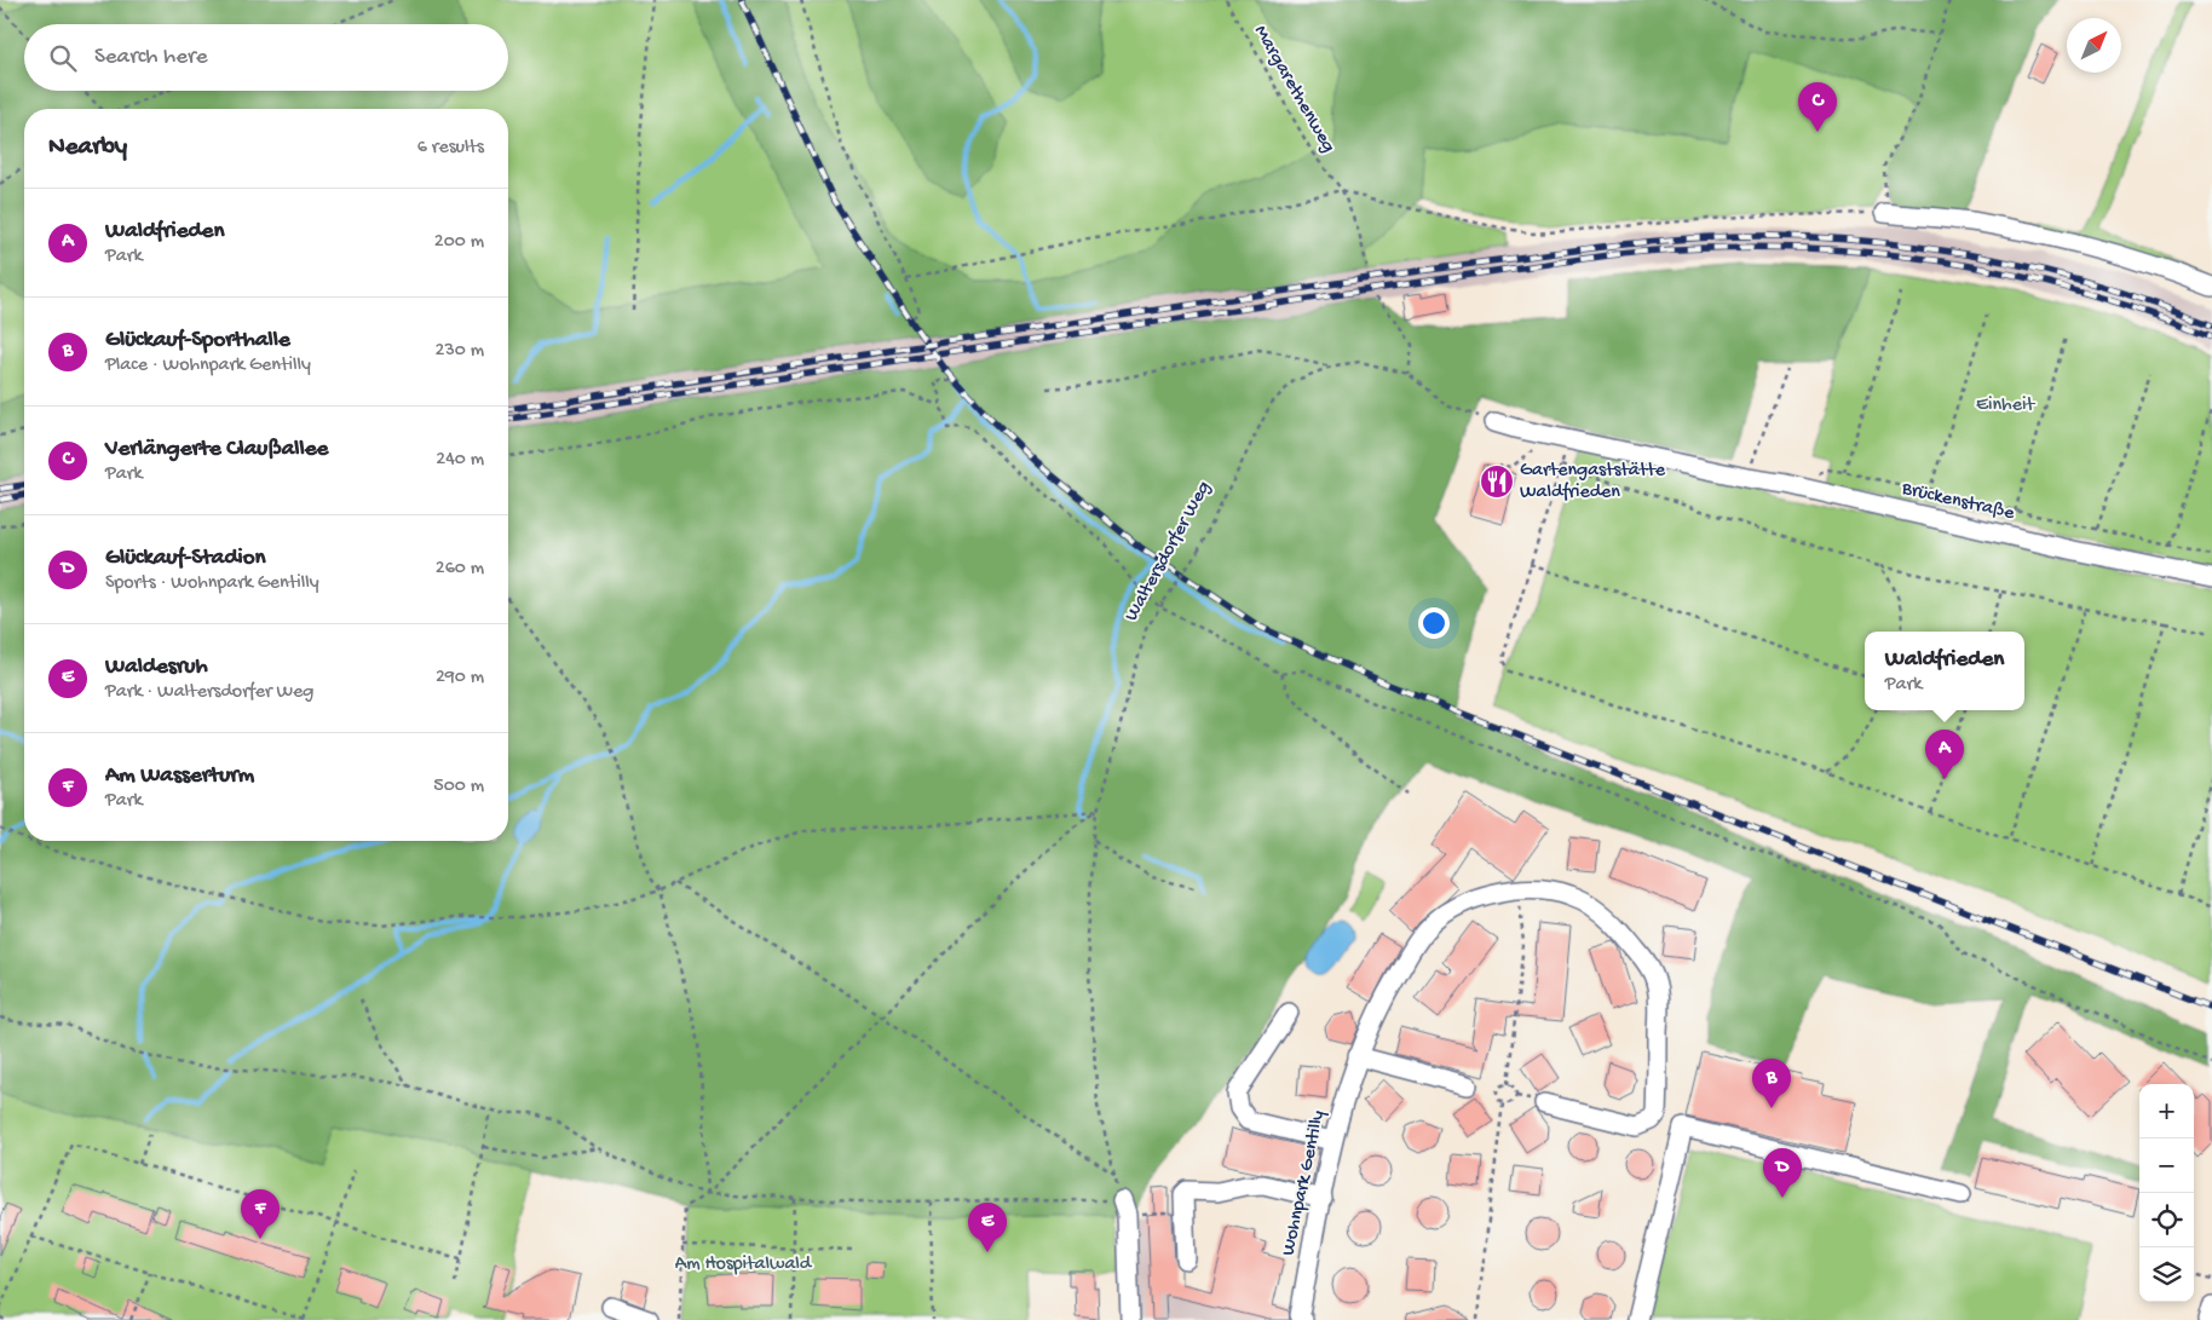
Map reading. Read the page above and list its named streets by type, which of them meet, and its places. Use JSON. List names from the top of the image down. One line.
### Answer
{"streets":{"street":["Brückenstraße","Wohnpark Gentilly"],"path":["Margarethenweg","Waltersdorfer Weg"]},"parks":["Einheit","Am Hospitalwald"],"places":{"restaurant":["Gartengaststätte Waldfrieden"]},"north":"top right","page":{"search":"Search here","pins":["C","A","B","D","F","E"],"heading":["Nearby","6 results"],"list":[{"mark":"A","name":"Waldfrieden","note":"Park","value":"200 m"},{"mark":"B","name":"Glückauf-Sporthalle","note":"Place · Wohnpark Gentilly","value":"230 m"},{"mark":"C","name":"Verlängerte Claußallee","note":"Park","value":"240 m"},{"mark":"D","name":"Glückauf-Stadion","note":"Sports · Wohnpark Gentilly","value":"260 m"},{"mark":"E","name":"Waldesruh","note":"Park · Waltersdorfer Weg","value":"290 m"},{"mark":"F","name":"Am Wasserturm","note":"Park","value":"500 m"}],"popup":["Waldfrieden","Park"],"map_buttons":["+","−"]}}
